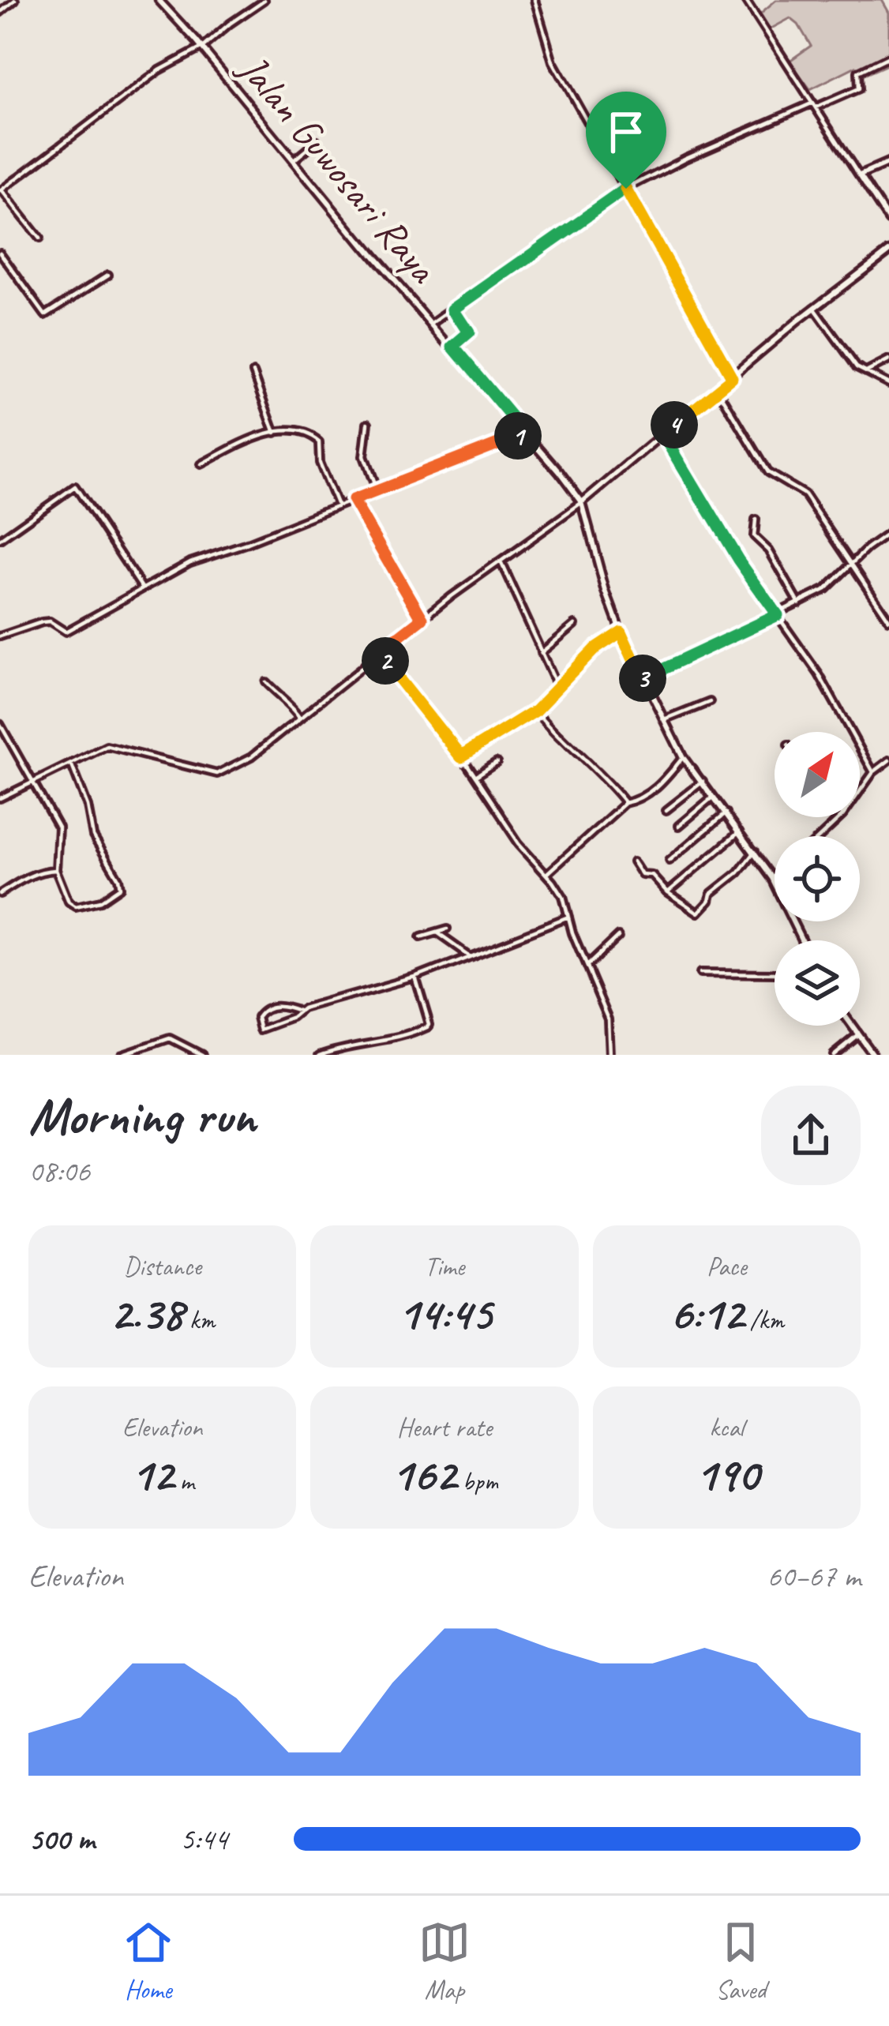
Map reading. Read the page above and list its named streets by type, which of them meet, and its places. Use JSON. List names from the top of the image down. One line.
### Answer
{"streets":{"street":["Jalan Guwosari Raya"]},"north":"top right","page":{"pins":["4","1","2","3"],"heading":["Morning run","08:06"],"stats":[["Distance","2.38 km"],["Time","14:45"],["Pace","6:12 /km"],["Elevation","12 m"],["Heart rate","162 bpm"],["kcal","190"]],"chart":["Elevation","60–67 m"],"list":[{"name":"500 m","note":"5:44"}],"tabs":["Home","Map","Saved"]}}
